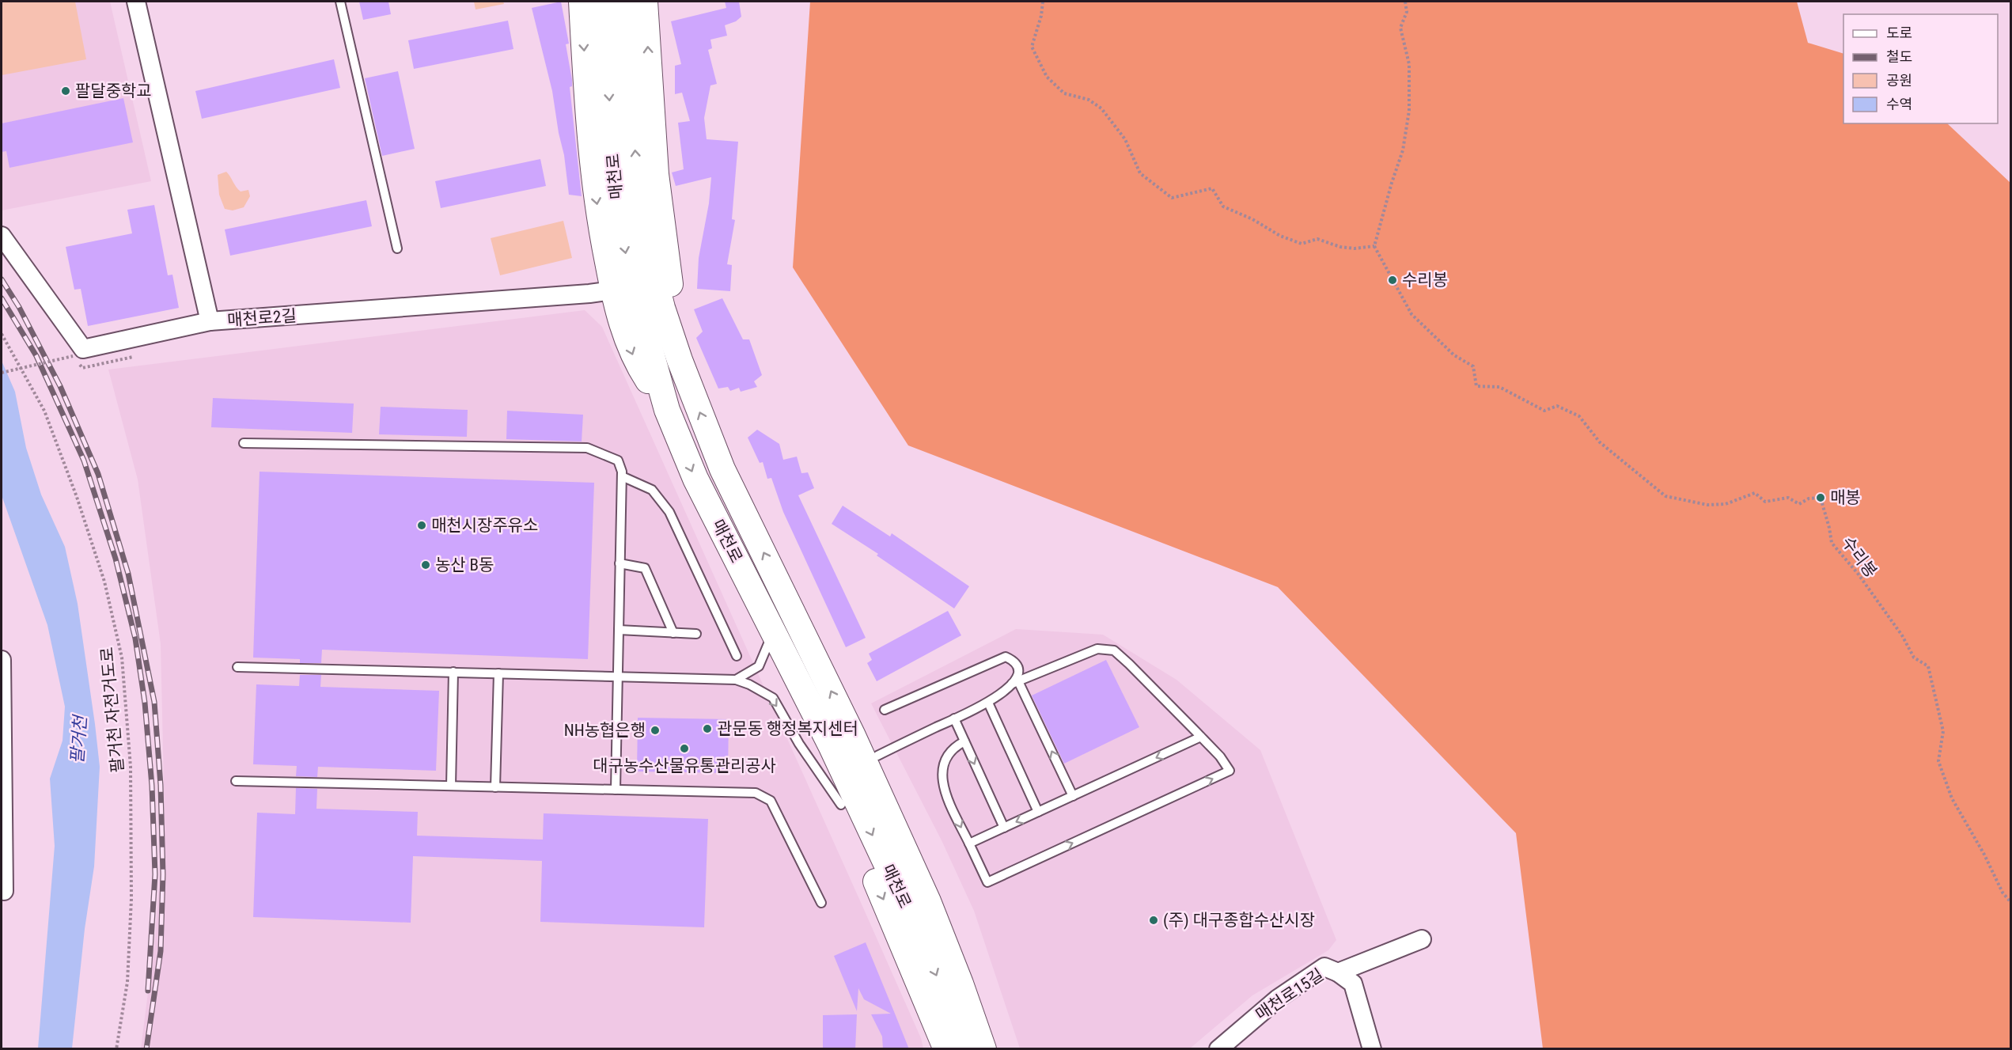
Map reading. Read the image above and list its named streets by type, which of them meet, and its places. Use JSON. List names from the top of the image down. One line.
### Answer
{"streets":{"main road":["매천로"],"street":["매천로2길","매천로15길"],"path":["수리봉","팔거천 자전거도로"]},"water":["팔거천"],"places":["팔달중학교","수리봉","매봉","매천시장주유소","농산 B동","관문동 행정복지센터","NH농협은행","대구농수산물유통관리공사","(주) 대구종합수산시장"],"legend":["도로","철도","공원","수역"]}
